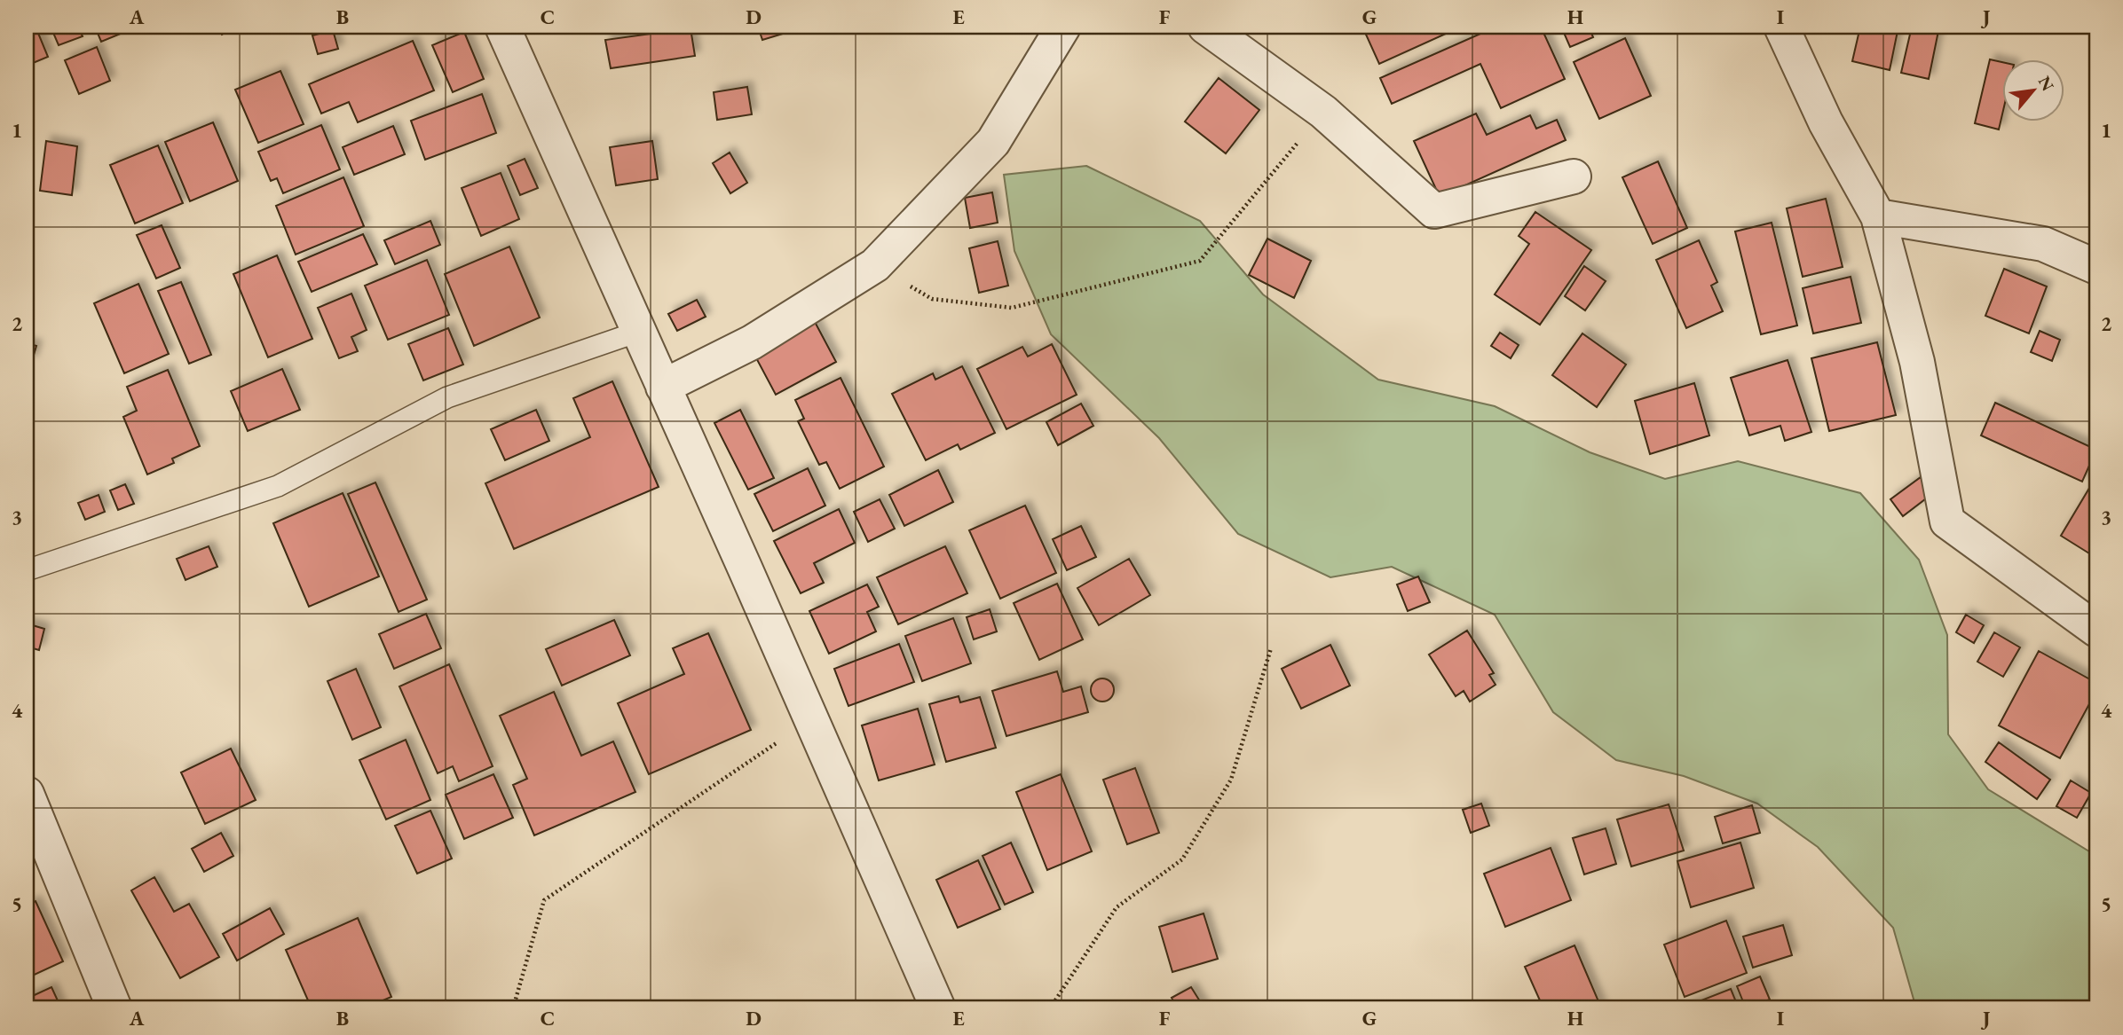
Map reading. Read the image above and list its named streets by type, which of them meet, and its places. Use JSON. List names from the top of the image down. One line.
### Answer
{"north":"top right","grid":{"columns":["A","B","C","D","E","F","G","H","I","J"],"rows":["1","2","3","4","5"]}}
